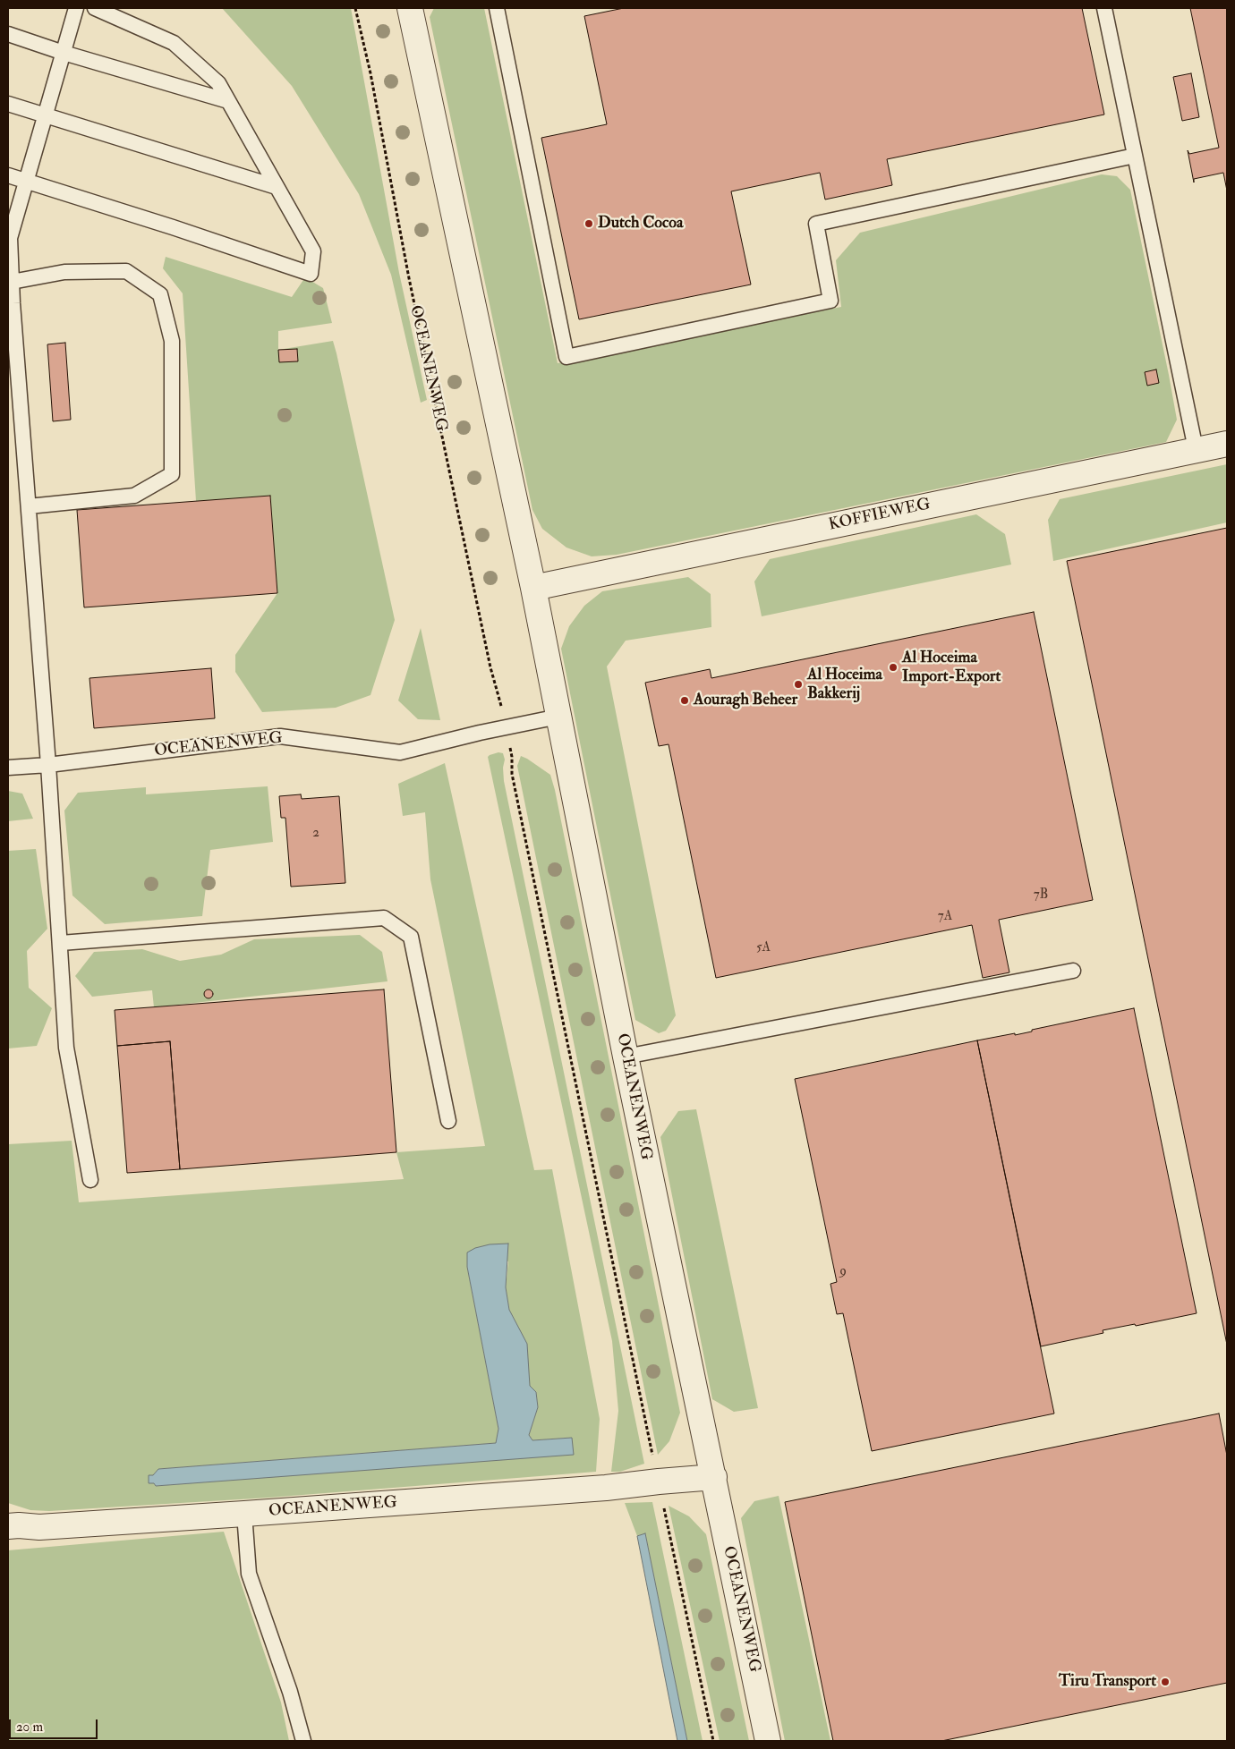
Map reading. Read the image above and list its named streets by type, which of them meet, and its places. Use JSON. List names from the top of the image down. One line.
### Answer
{"streets":{"street":["OCEANENWEG","KOFFIEWEG"]},"crossings":[["OCEANENWEG","KOFFIEWEG"]],"places":["Dutch Cocoa","Al Hoceima Import-Export","Al Hoceima Bakkerij","Aouragh Beheer","Tiru Transport"],"house_numbers":["2","7B","7A","5A","9"],"scale_bar":"20 m"}
